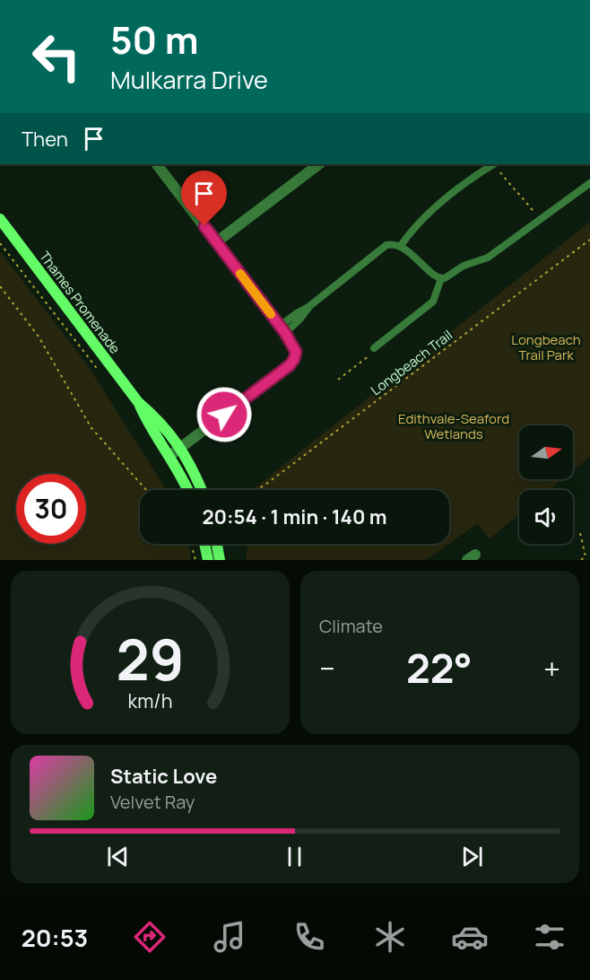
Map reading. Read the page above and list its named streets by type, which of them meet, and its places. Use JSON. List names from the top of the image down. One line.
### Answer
{"streets":{"main road":["Thames Promenade"],"path":["Longbeach Trail"]},"parks":["Longbeach Trail Park","Edithvale-Seaford Wetlands"],"north":"right","page":{"turn":["50 m","Mulkarra Drive"],"then":"Then","limit":"30","trip":"20:54 · 1 min · 140 m","tile":"Climate","heat":["−","22°","+"],"song":["Static Love","Velvet Ray"],"tabs":"20:53","gauge":["29","km/h"]}}
